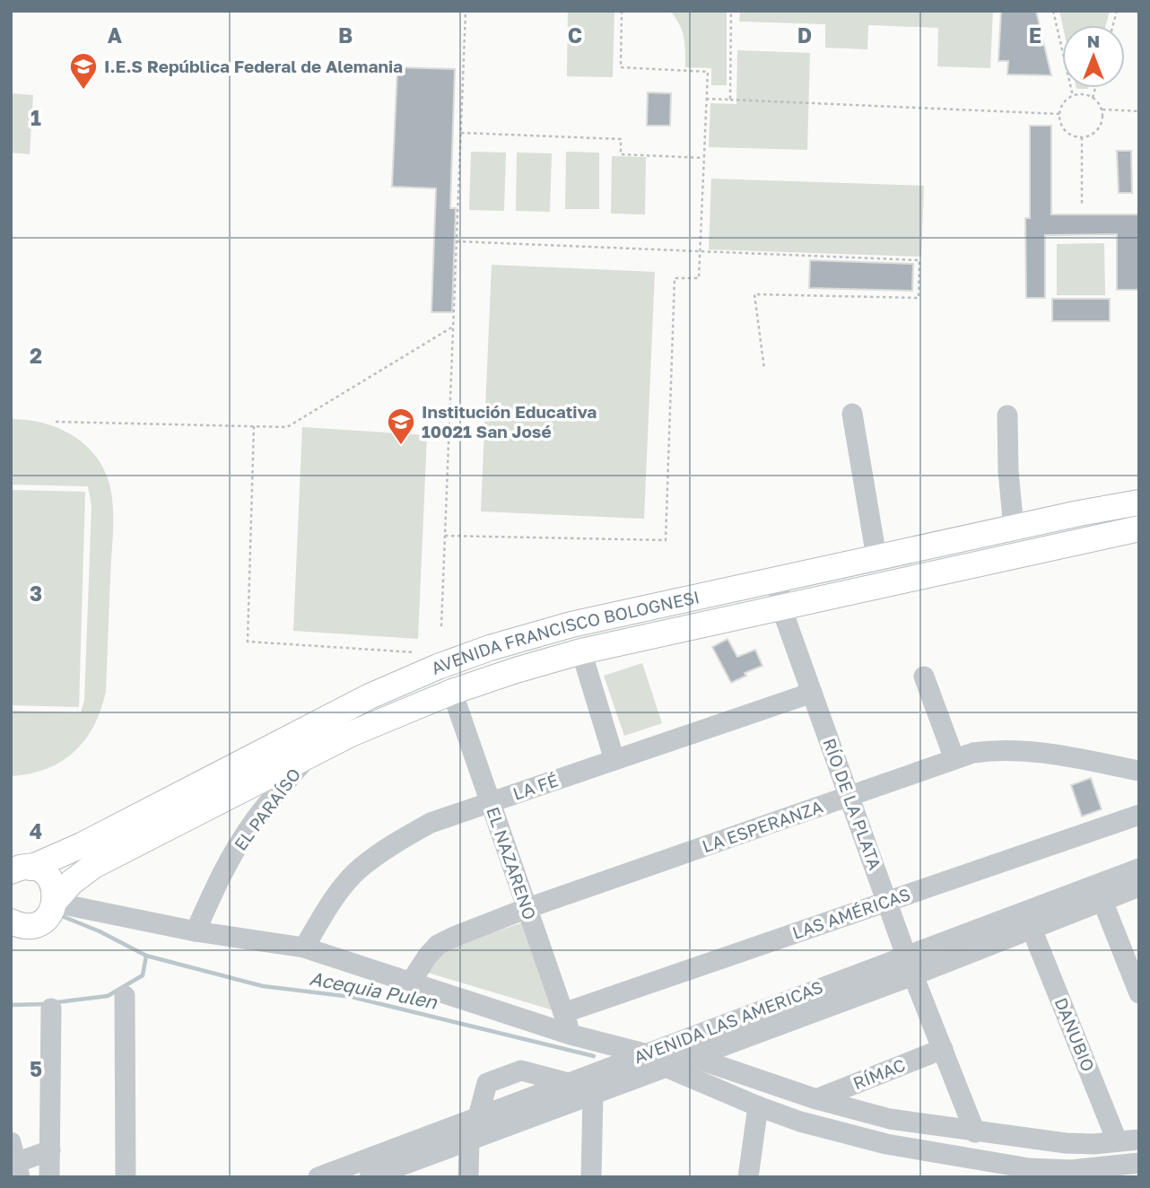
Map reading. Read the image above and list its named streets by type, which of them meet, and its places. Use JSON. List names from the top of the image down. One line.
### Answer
{"streets":{"main road":["AVENIDA FRANCISCO BOLOGNESI"],"street":["LA FÉ","RÍO DE LA PLATA","EL PARAÍSO","LA ESPERANZA","EL NAZARENO","LAS AMÉRICAS","AVENIDA LAS AMERICAS","DANUBIO","RÍMAC"]},"crossings":[["AVENIDA FRANCISCO BOLOGNESI","RÍO DE LA PLATA"],["AVENIDA FRANCISCO BOLOGNESI","EL PARAÍSO"],["AVENIDA FRANCISCO BOLOGNESI","EL NAZARENO"],["LA FÉ","RÍO DE LA PLATA"],["LA FÉ","EL NAZARENO"],["RÍO DE LA PLATA","LA ESPERANZA"],["RÍO DE LA PLATA","LAS AMÉRICAS"],["RÍO DE LA PLATA","AVENIDA LAS AMERICAS"],["RÍO DE LA PLATA","RÍMAC"],["LA ESPERANZA","EL NAZARENO"],["EL NAZARENO","LAS AMÉRICAS"],["AVENIDA LAS AMERICAS","DANUBIO"]],"water":["Acequia Pulen"],"places":{"school or university":["I.E.S República Federal de Alemania","Institución Educativa 10021 San José"]},"north":"top","grid":{"columns":["A","B","C","D","E"],"rows":["1","2","3","4","5"]}}
